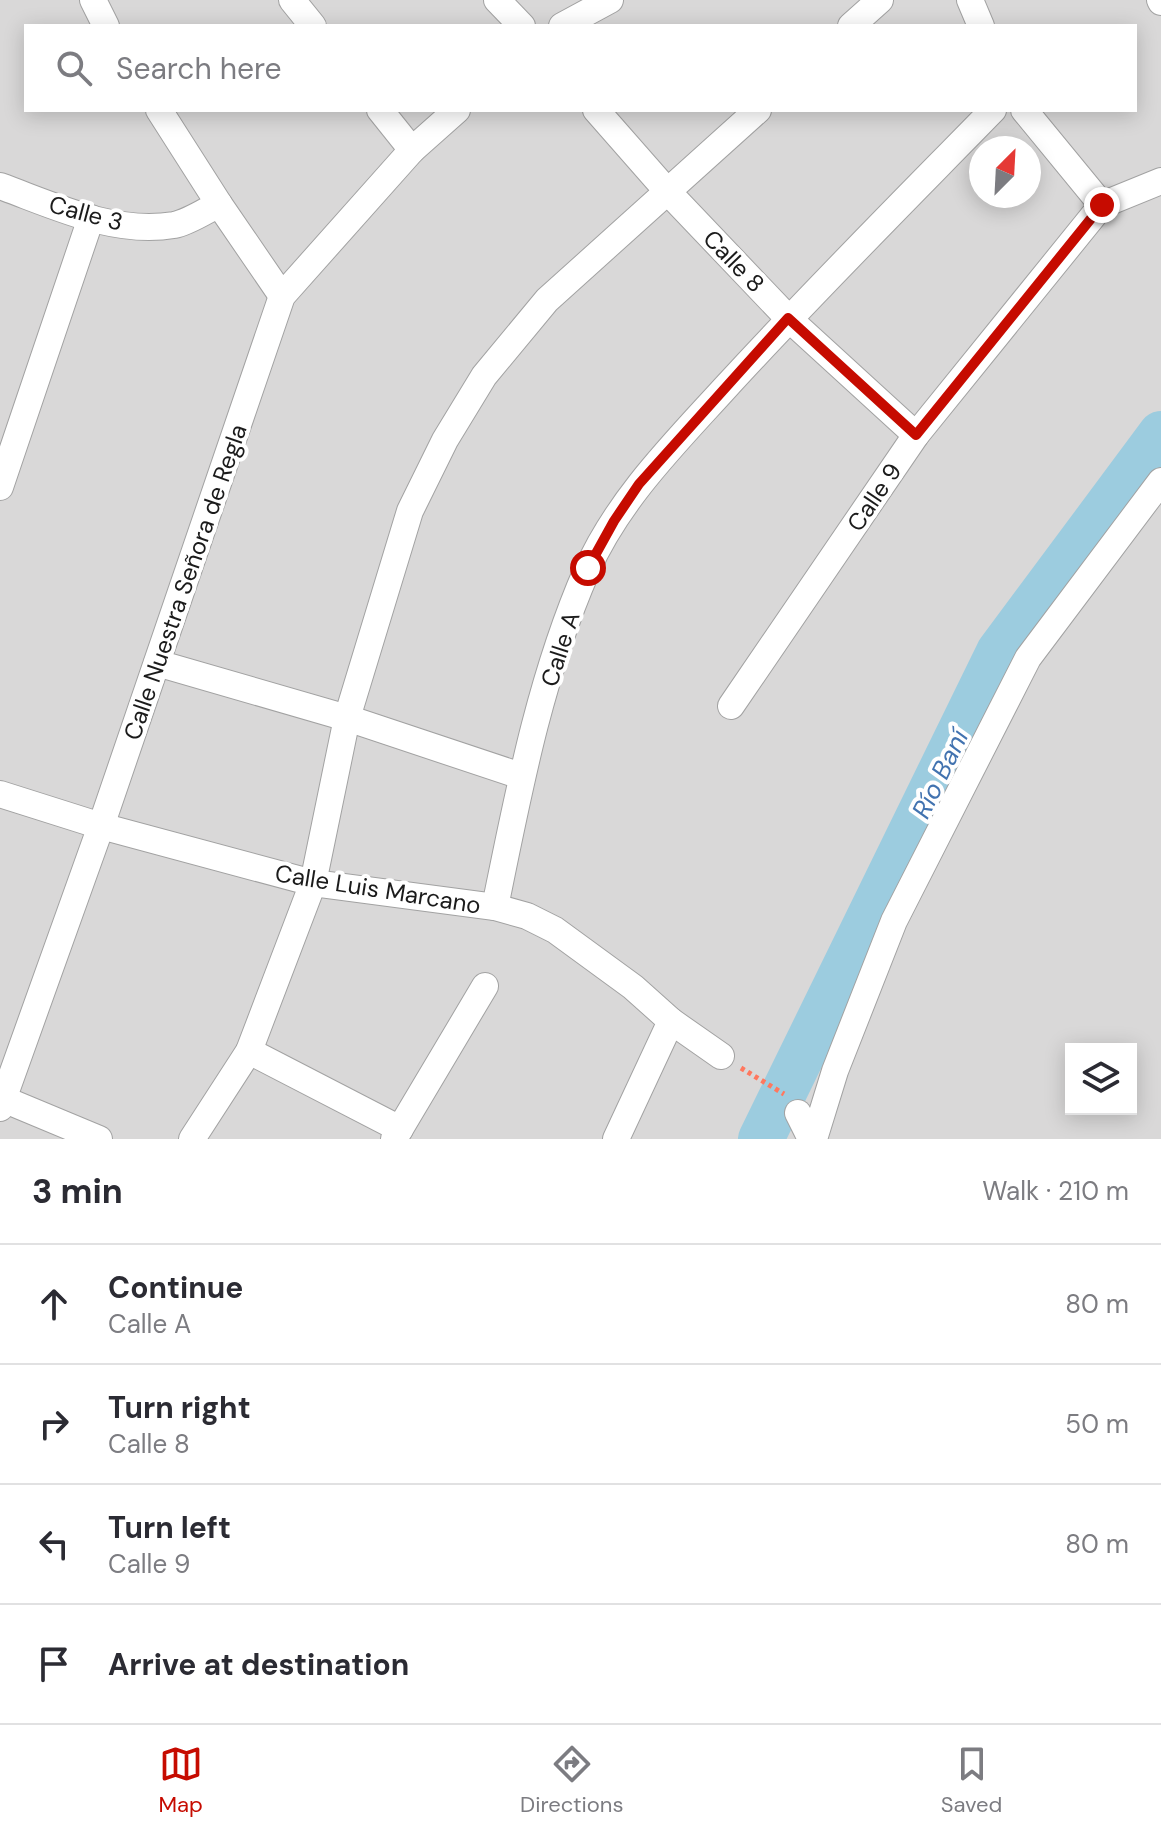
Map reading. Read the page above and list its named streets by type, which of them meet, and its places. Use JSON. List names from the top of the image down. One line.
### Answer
{"streets":{"street":["Calle 3","Calle 8","Calle 9","Calle Nuestra Señora de Regla","Calle A","Calle Luis Marcano"]},"crossings":[["Calle 8","Calle 9"],["Calle 8","Calle A"],["Calle Nuestra Señora de Regla","Calle Luis Marcano"],["Calle A","Calle Luis Marcano"]],"water":["Río Baní"],"north":"top right","page":{"search":"Search here","heading":["3 min","Walk · 210 m"],"list":[["Continue","Calle A","80 m"],["Turn right","Calle 8","50 m"],["Turn left","Calle 9","80 m"],"Arrive at destination"],"nav":["Map","Directions","Saved"]}}
